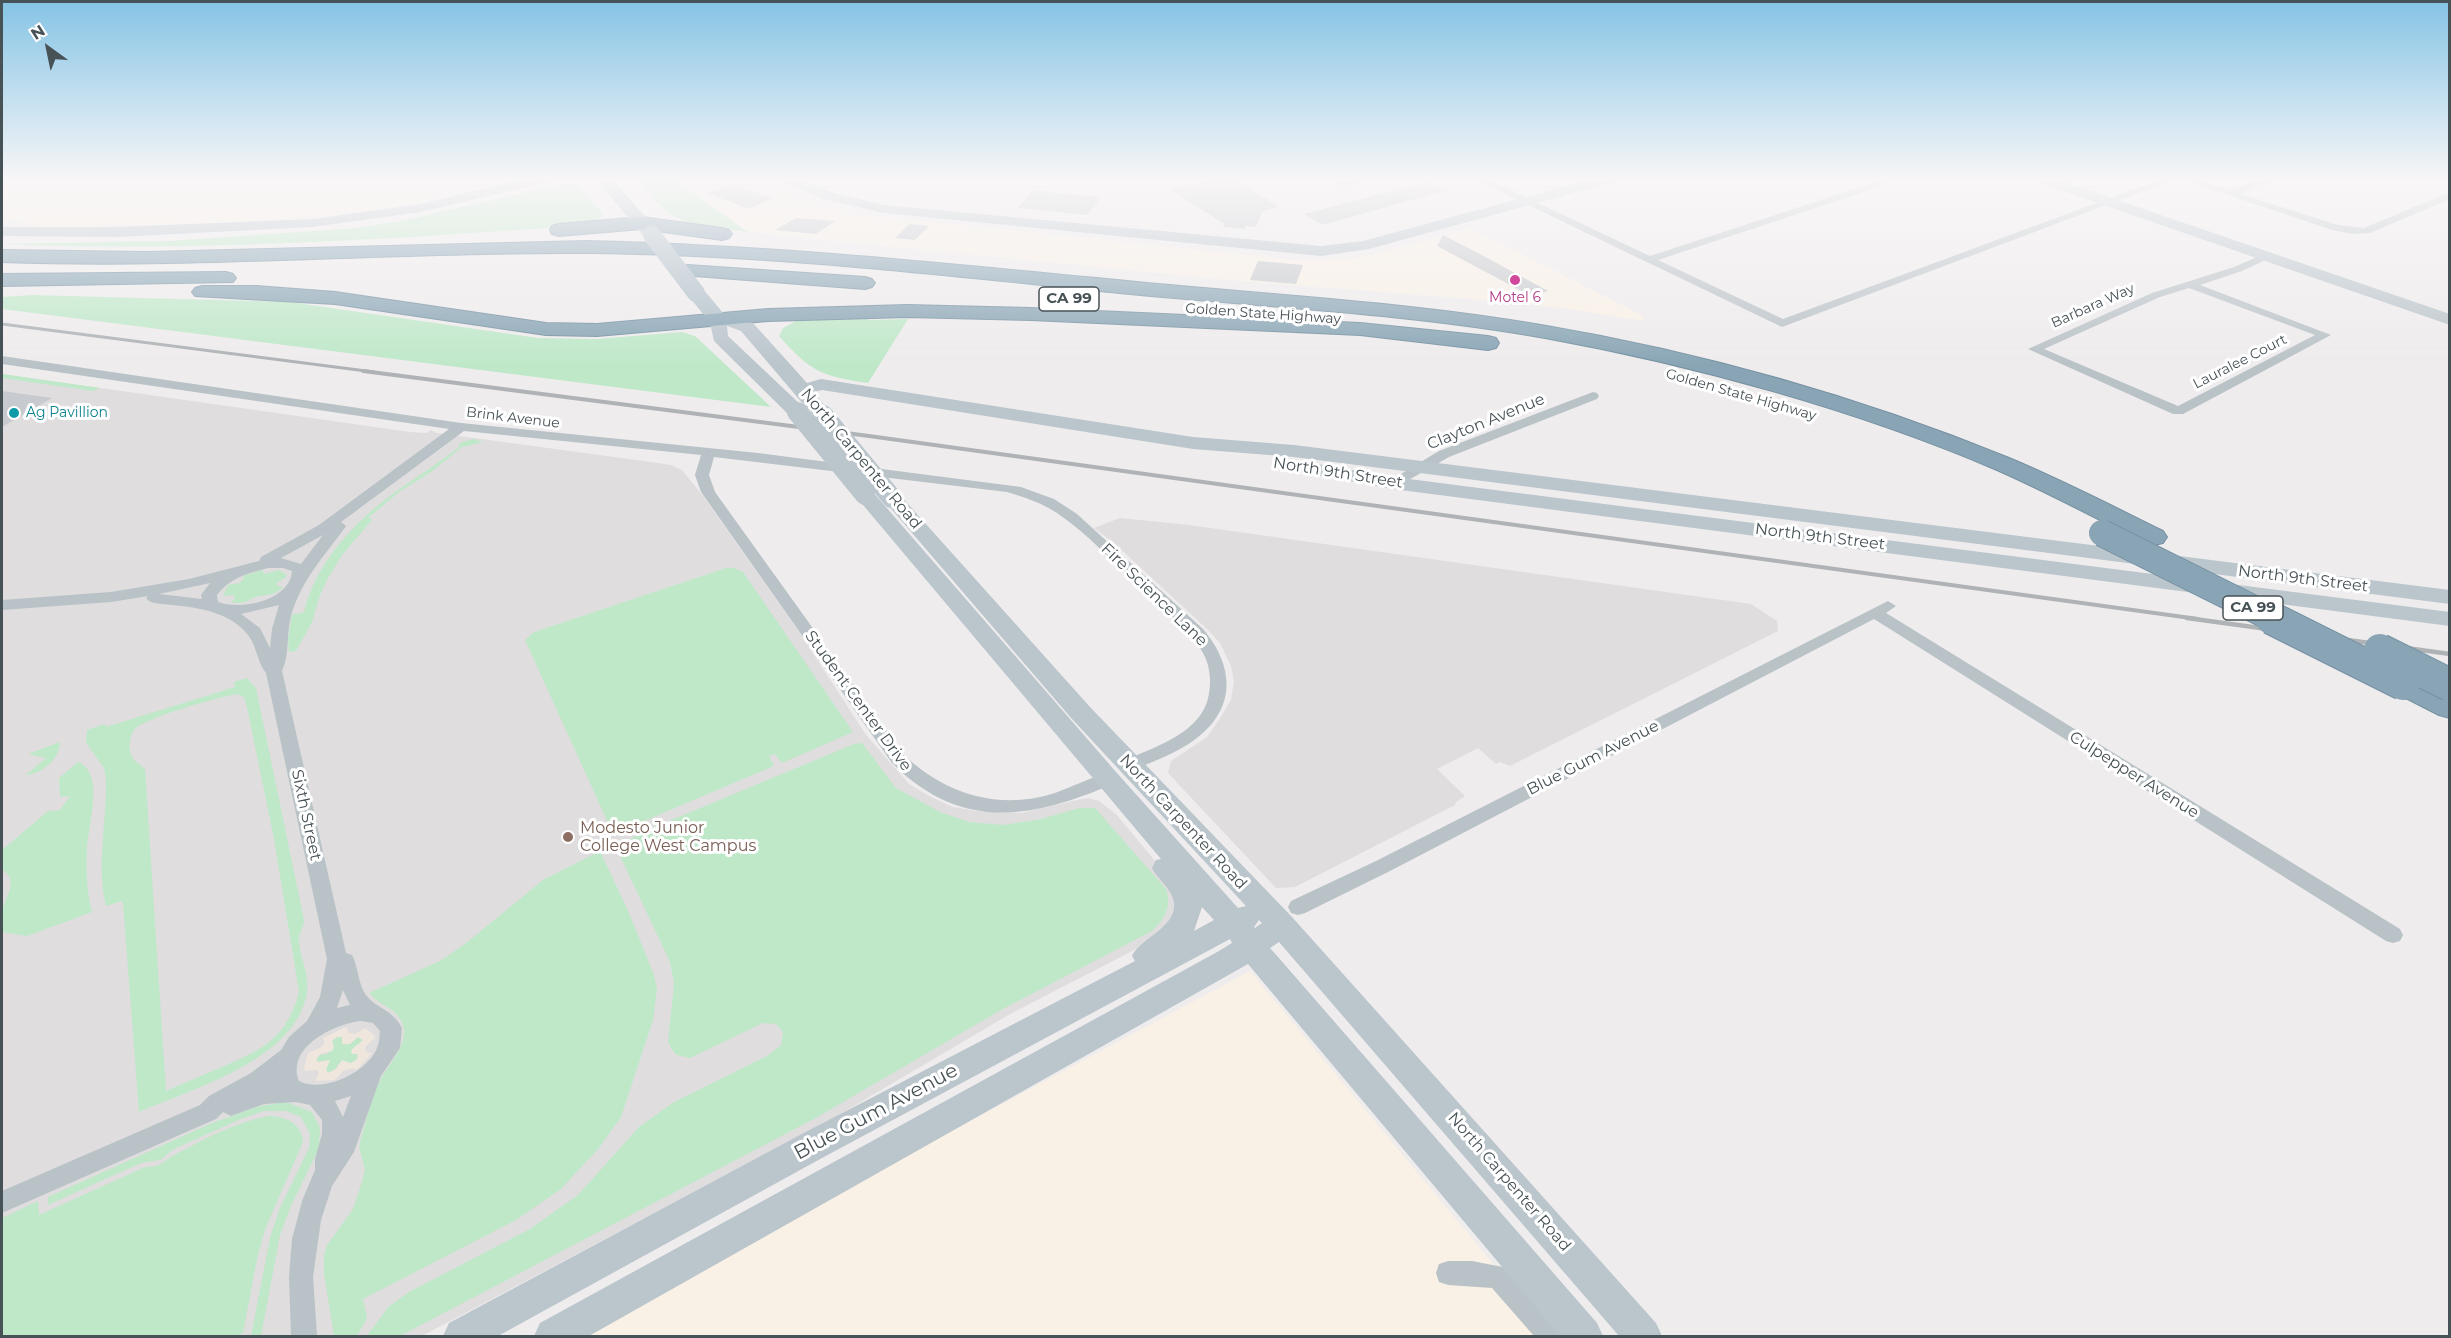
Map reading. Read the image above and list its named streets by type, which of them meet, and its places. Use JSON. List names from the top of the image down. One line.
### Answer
{"streets":{"highway":["CA 99","Golden State Highway"],"main road":["North Carpenter Road","North 9th Street","Blue Gum Avenue"],"street":["Barbara Way","Lauralee Court","Brink Avenue","Clayton Avenue","Fire Science Lane","Student Center Drive","Culpepper Avenue","Sixth Street"]},"crossings":[["Barbara Way","Lauralee Court"],["Brink Avenue","Fire Science Lane"],["Brink Avenue","Student Center Drive"],["Clayton Avenue","North 9th Street"],["North Carpenter Road","North 9th Street"],["North Carpenter Road","Fire Science Lane"],["North Carpenter Road","Student Center Drive"],["North Carpenter Road","Blue Gum Avenue"],["Fire Science Lane","Student Center Drive"],["Blue Gum Avenue","Culpepper Avenue"]],"places":["Motel 6","Ag Pavillion","Modesto Junior College West Campus"],"north":"top left"}
